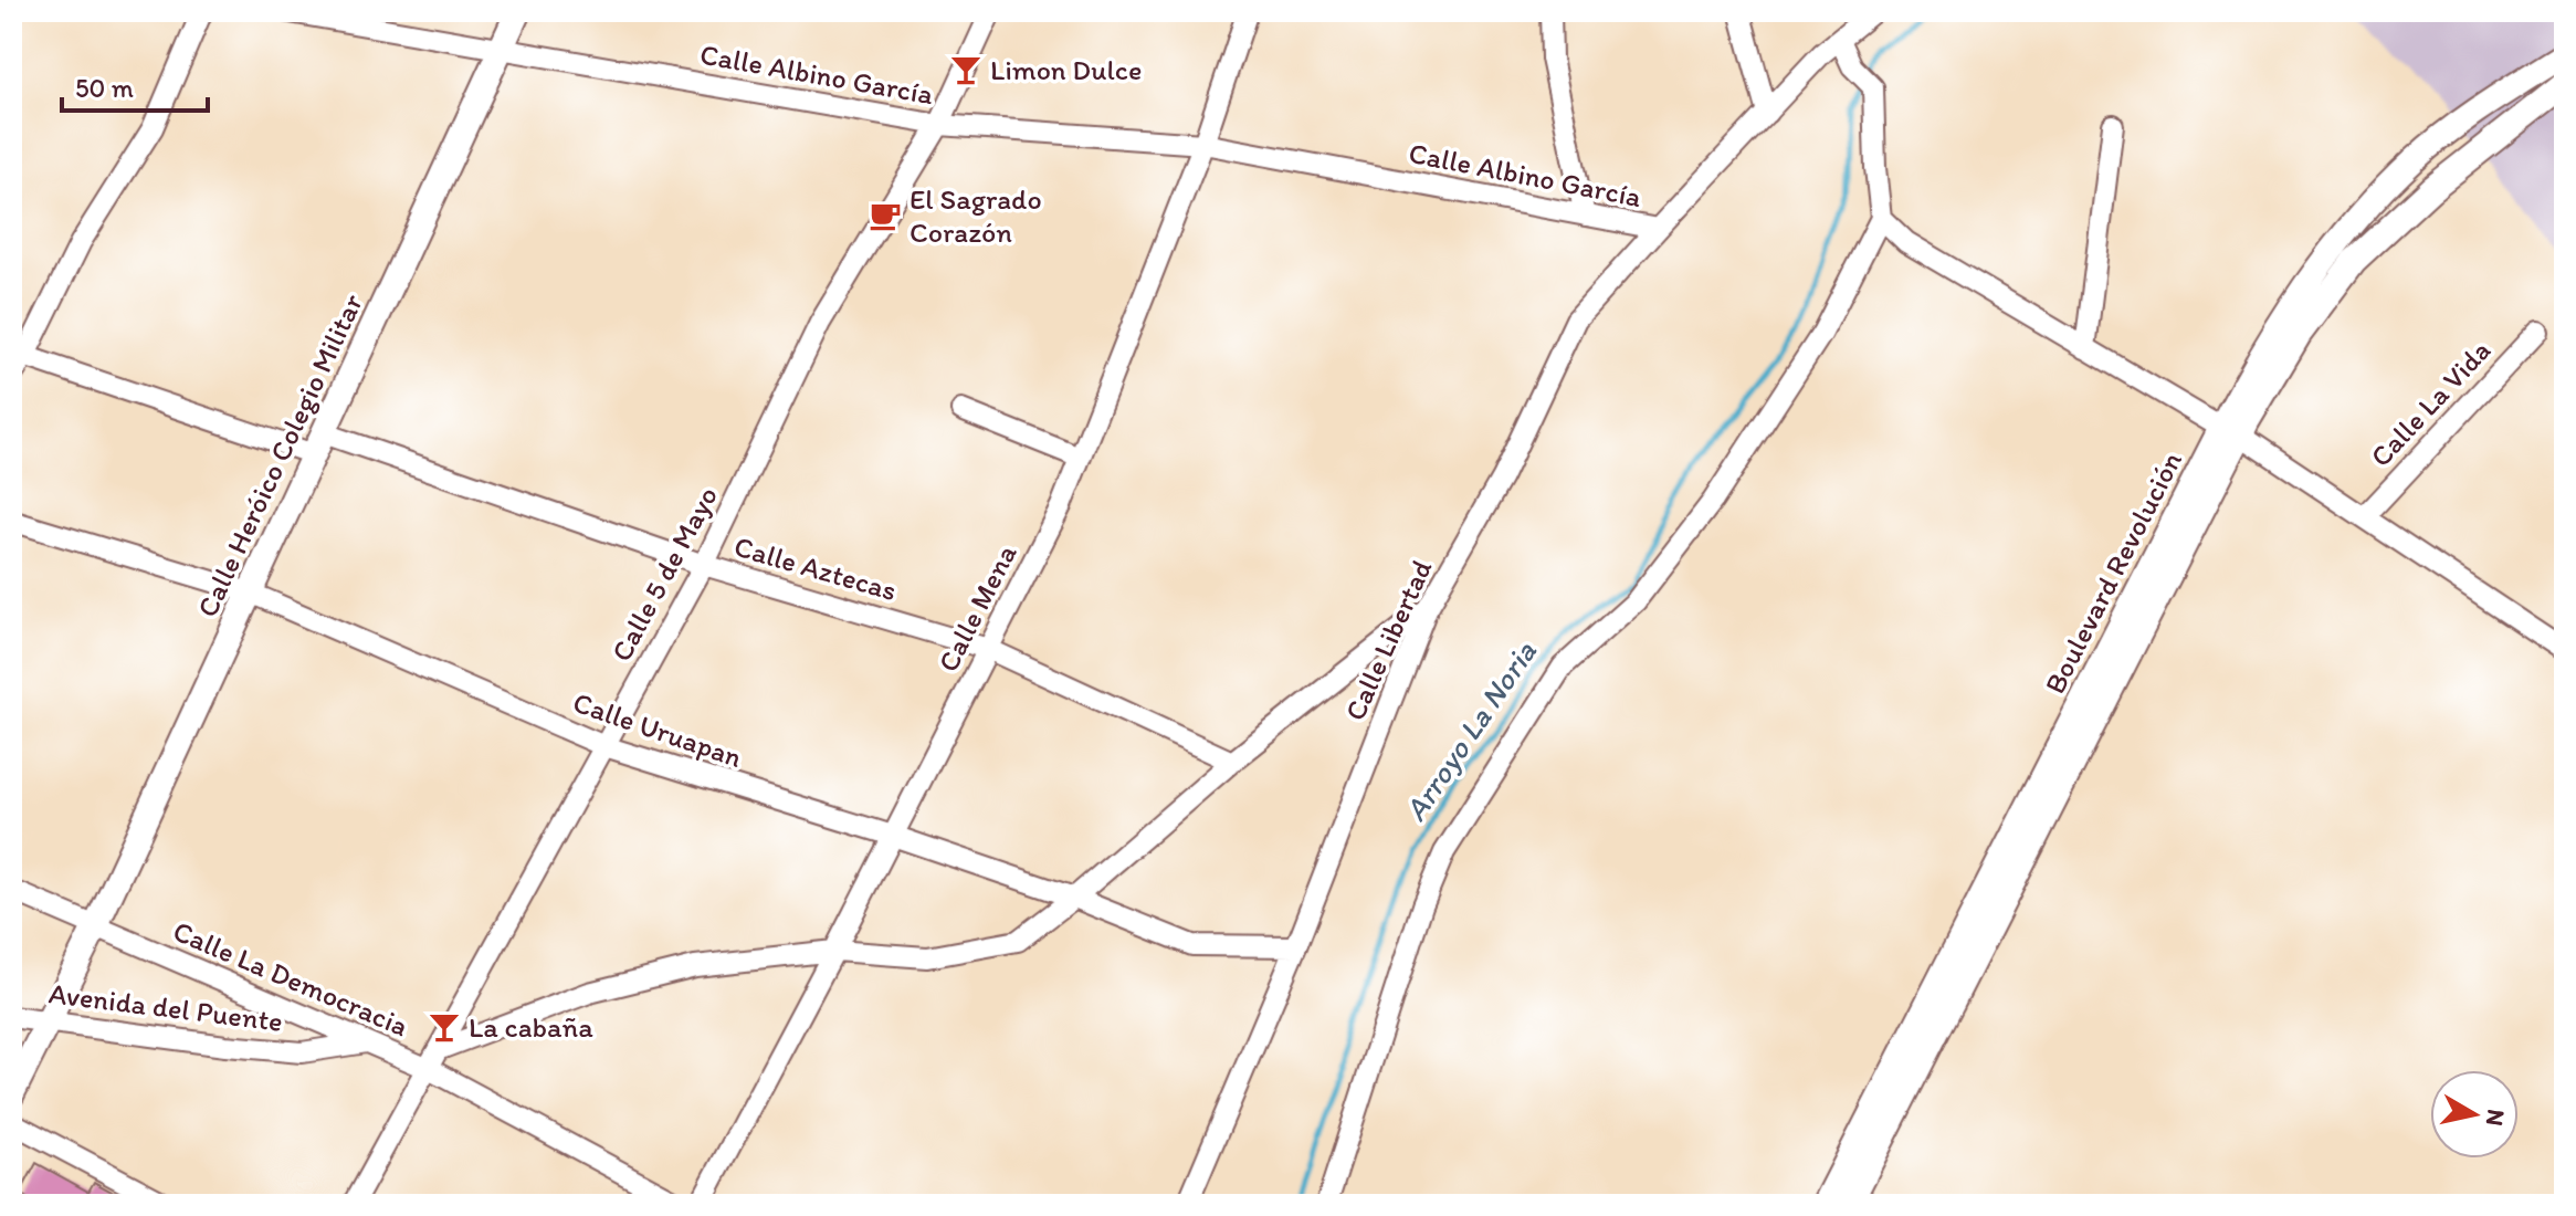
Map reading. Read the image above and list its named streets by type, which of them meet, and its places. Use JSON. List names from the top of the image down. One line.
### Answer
{"streets":{"main road":["Calle Heróico Colegio Militar","Boulevard Revolución"],"street":["Calle Albino García","Calle La Vida","Calle Aztecas","Calle 5 de Mayo","Calle Mena","Calle Libertad","Calle Uruapan","Calle La Democracia","Avenida del Puente"]},"crossings":[["Calle Albino García","Calle Heróico Colegio Militar"],["Calle Albino García","Calle 5 de Mayo"],["Calle Albino García","Calle Mena"],["Calle Albino García","Calle Libertad"],["Calle Heróico Colegio Militar","Calle Aztecas"],["Calle Heróico Colegio Militar","Calle Uruapan"],["Calle Heróico Colegio Militar","Calle La Democracia"],["Calle Heróico Colegio Militar","Avenida del Puente"],["Calle Aztecas","Calle 5 de Mayo"],["Calle Aztecas","Calle Mena"],["Calle 5 de Mayo","Calle Uruapan"],["Calle 5 de Mayo","Calle La Democracia"],["Calle Mena","Calle Uruapan"],["Calle Libertad","Calle Uruapan"],["Calle La Democracia","Avenida del Puente"]],"water":["Arroyo La Noria"],"places":{"bar":["Limon Dulce","La cabaña"],"cafe":["El Sagrado Corazón"]},"scale_bar":"50 m","north":"right"}
